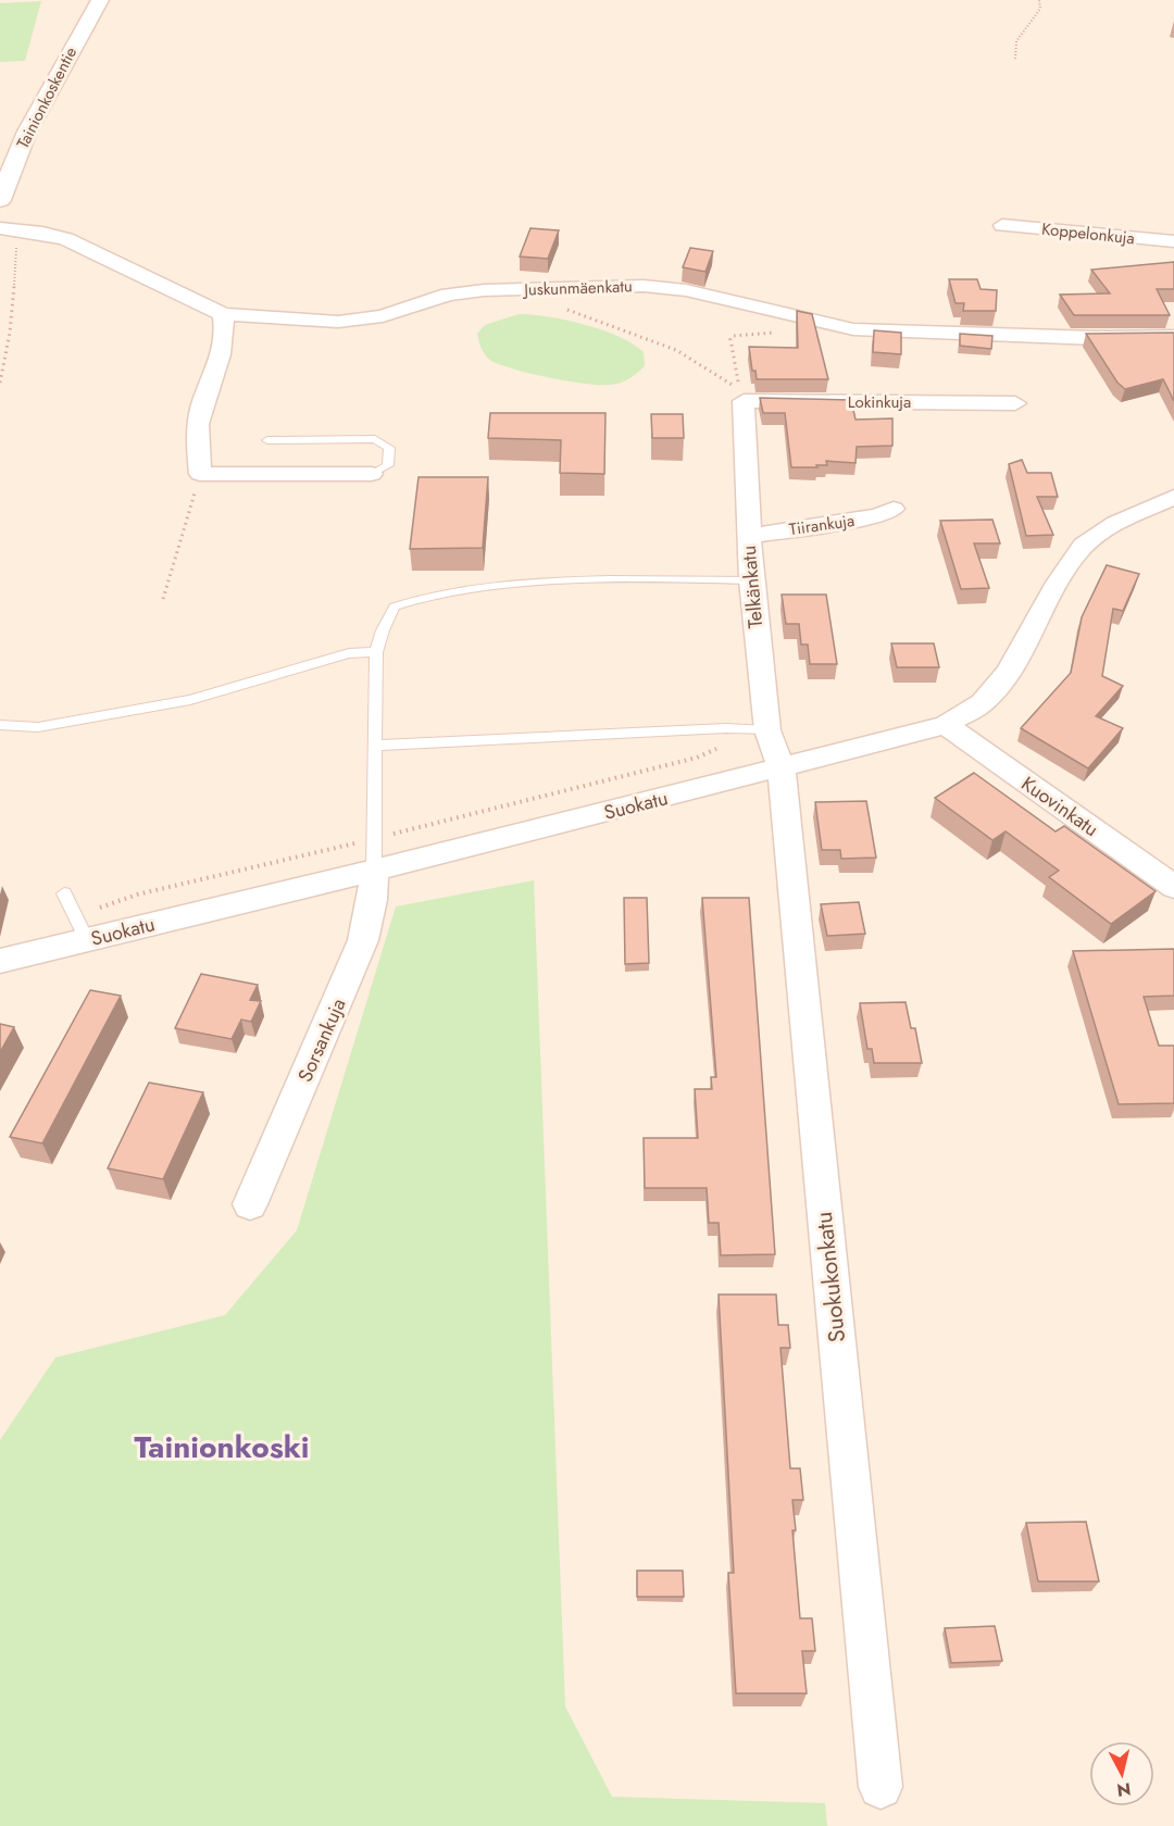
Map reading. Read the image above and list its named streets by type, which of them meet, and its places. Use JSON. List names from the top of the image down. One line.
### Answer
{"streets":{"street":["Tainionkoskentie","Koppelonkuja","Juskunmäenkatu","Lokinkuja","Tiirankuja","Telkänkatu","Suokatu","Kuovinkatu","Sorsankuja","Suokukonkatu"]},"crossings":[["Lokinkuja","Telkänkatu"],["Tiirankuja","Telkänkatu"],["Telkänkatu","Suokatu"],["Telkänkatu","Suokukonkatu"],["Suokatu","Kuovinkatu"],["Suokatu","Sorsankuja"],["Suokatu","Suokukonkatu"]],"districts":["Tainionkoski"],"north":"bottom"}
